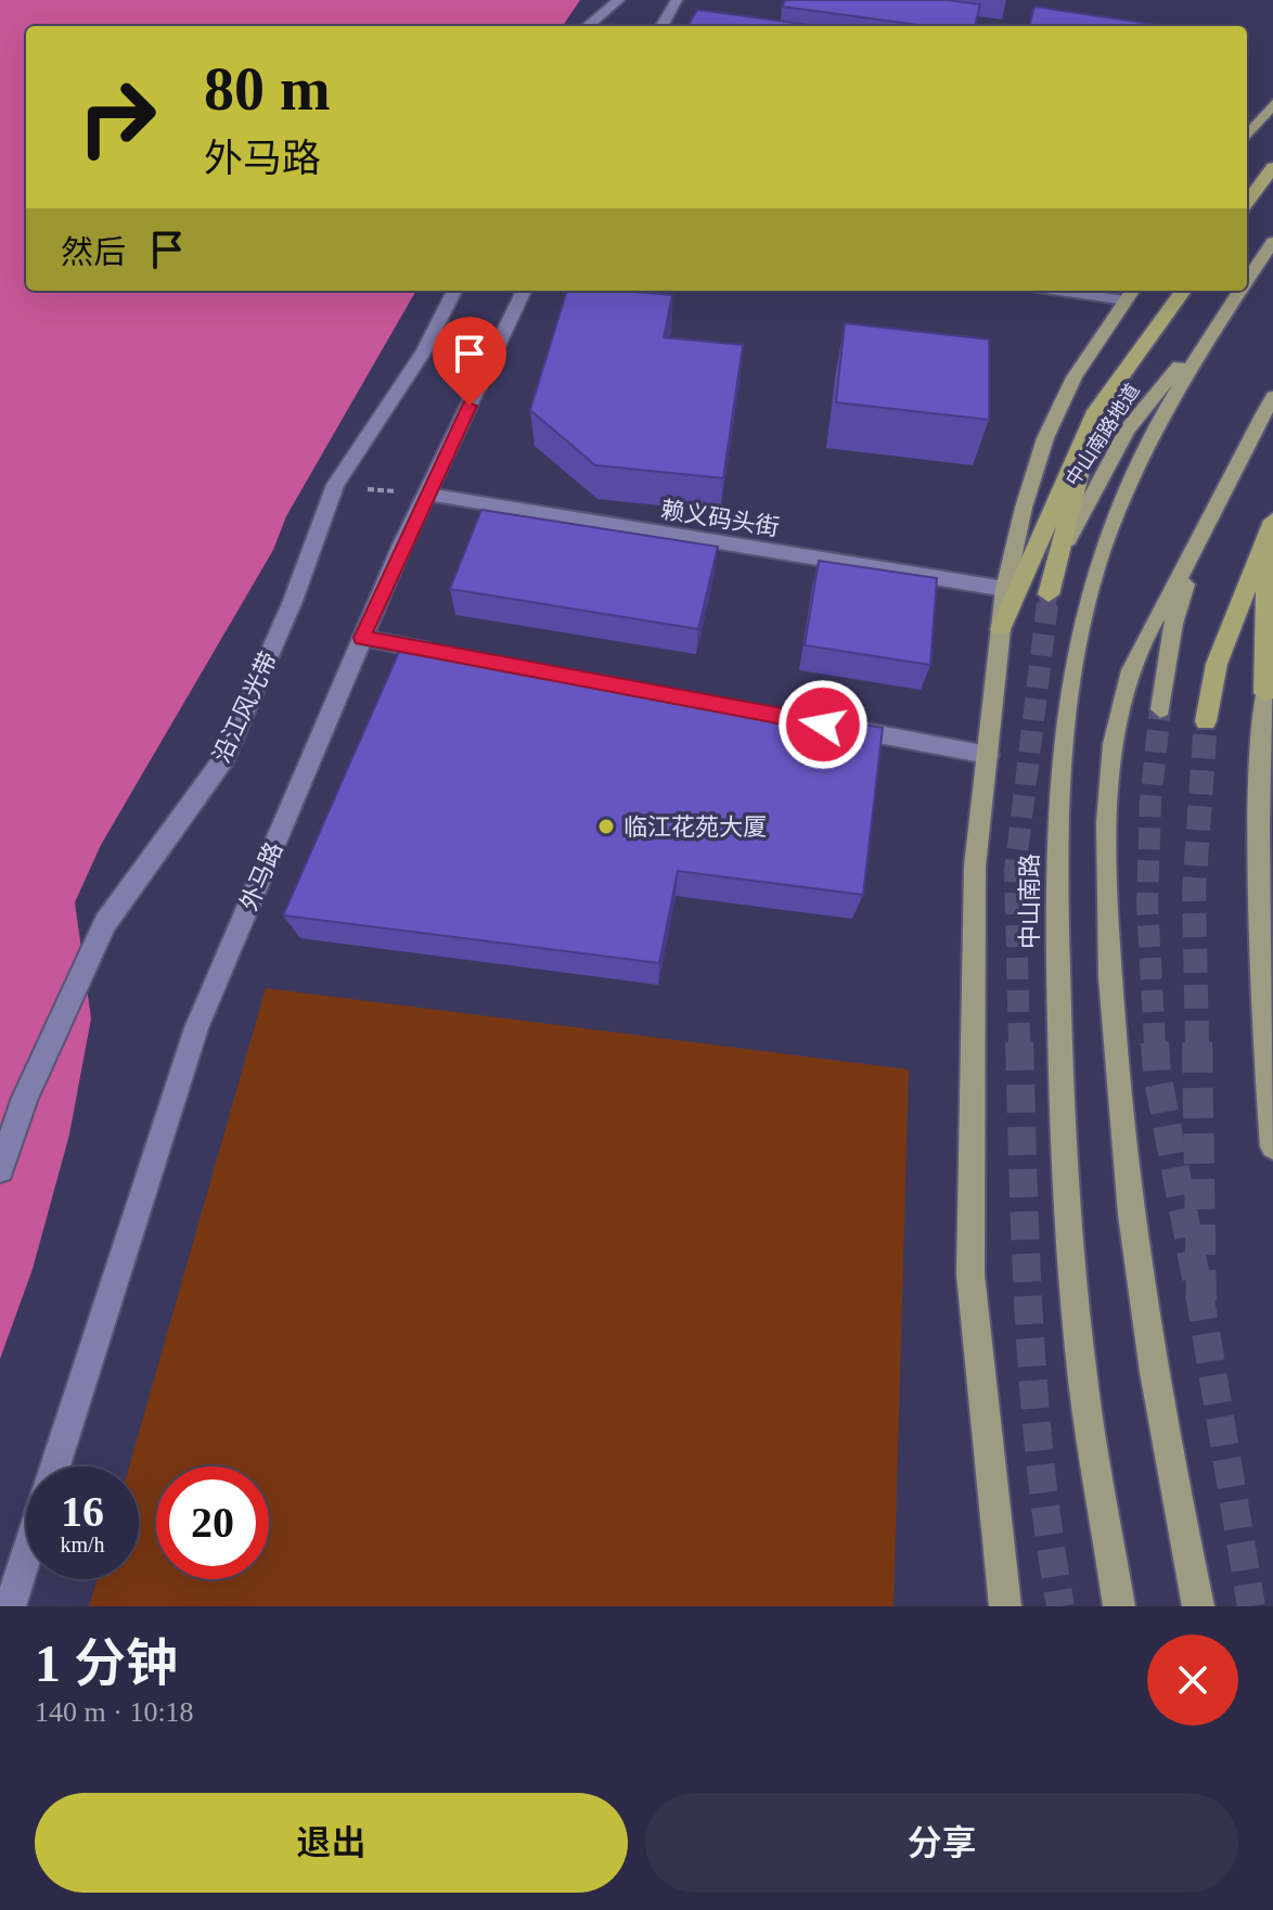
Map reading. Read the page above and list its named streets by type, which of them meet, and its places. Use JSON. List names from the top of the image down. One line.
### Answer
{"streets":{"main road":["中山南路地道","中山南路"],"street":["赖义码头街","沿江风光带","外马路"]},"crossings":[["中山南路地道","中山南路"],["赖义码头街","外马路"]],"places":["临江花苑大厦"],"page":{"turn":["80 m","外马路"],"then":"然后","speed":"16 km/h","limit":"20","heading":["1 分钟","140 m · 10:18"],"buttons":["退出","分享"]}}
